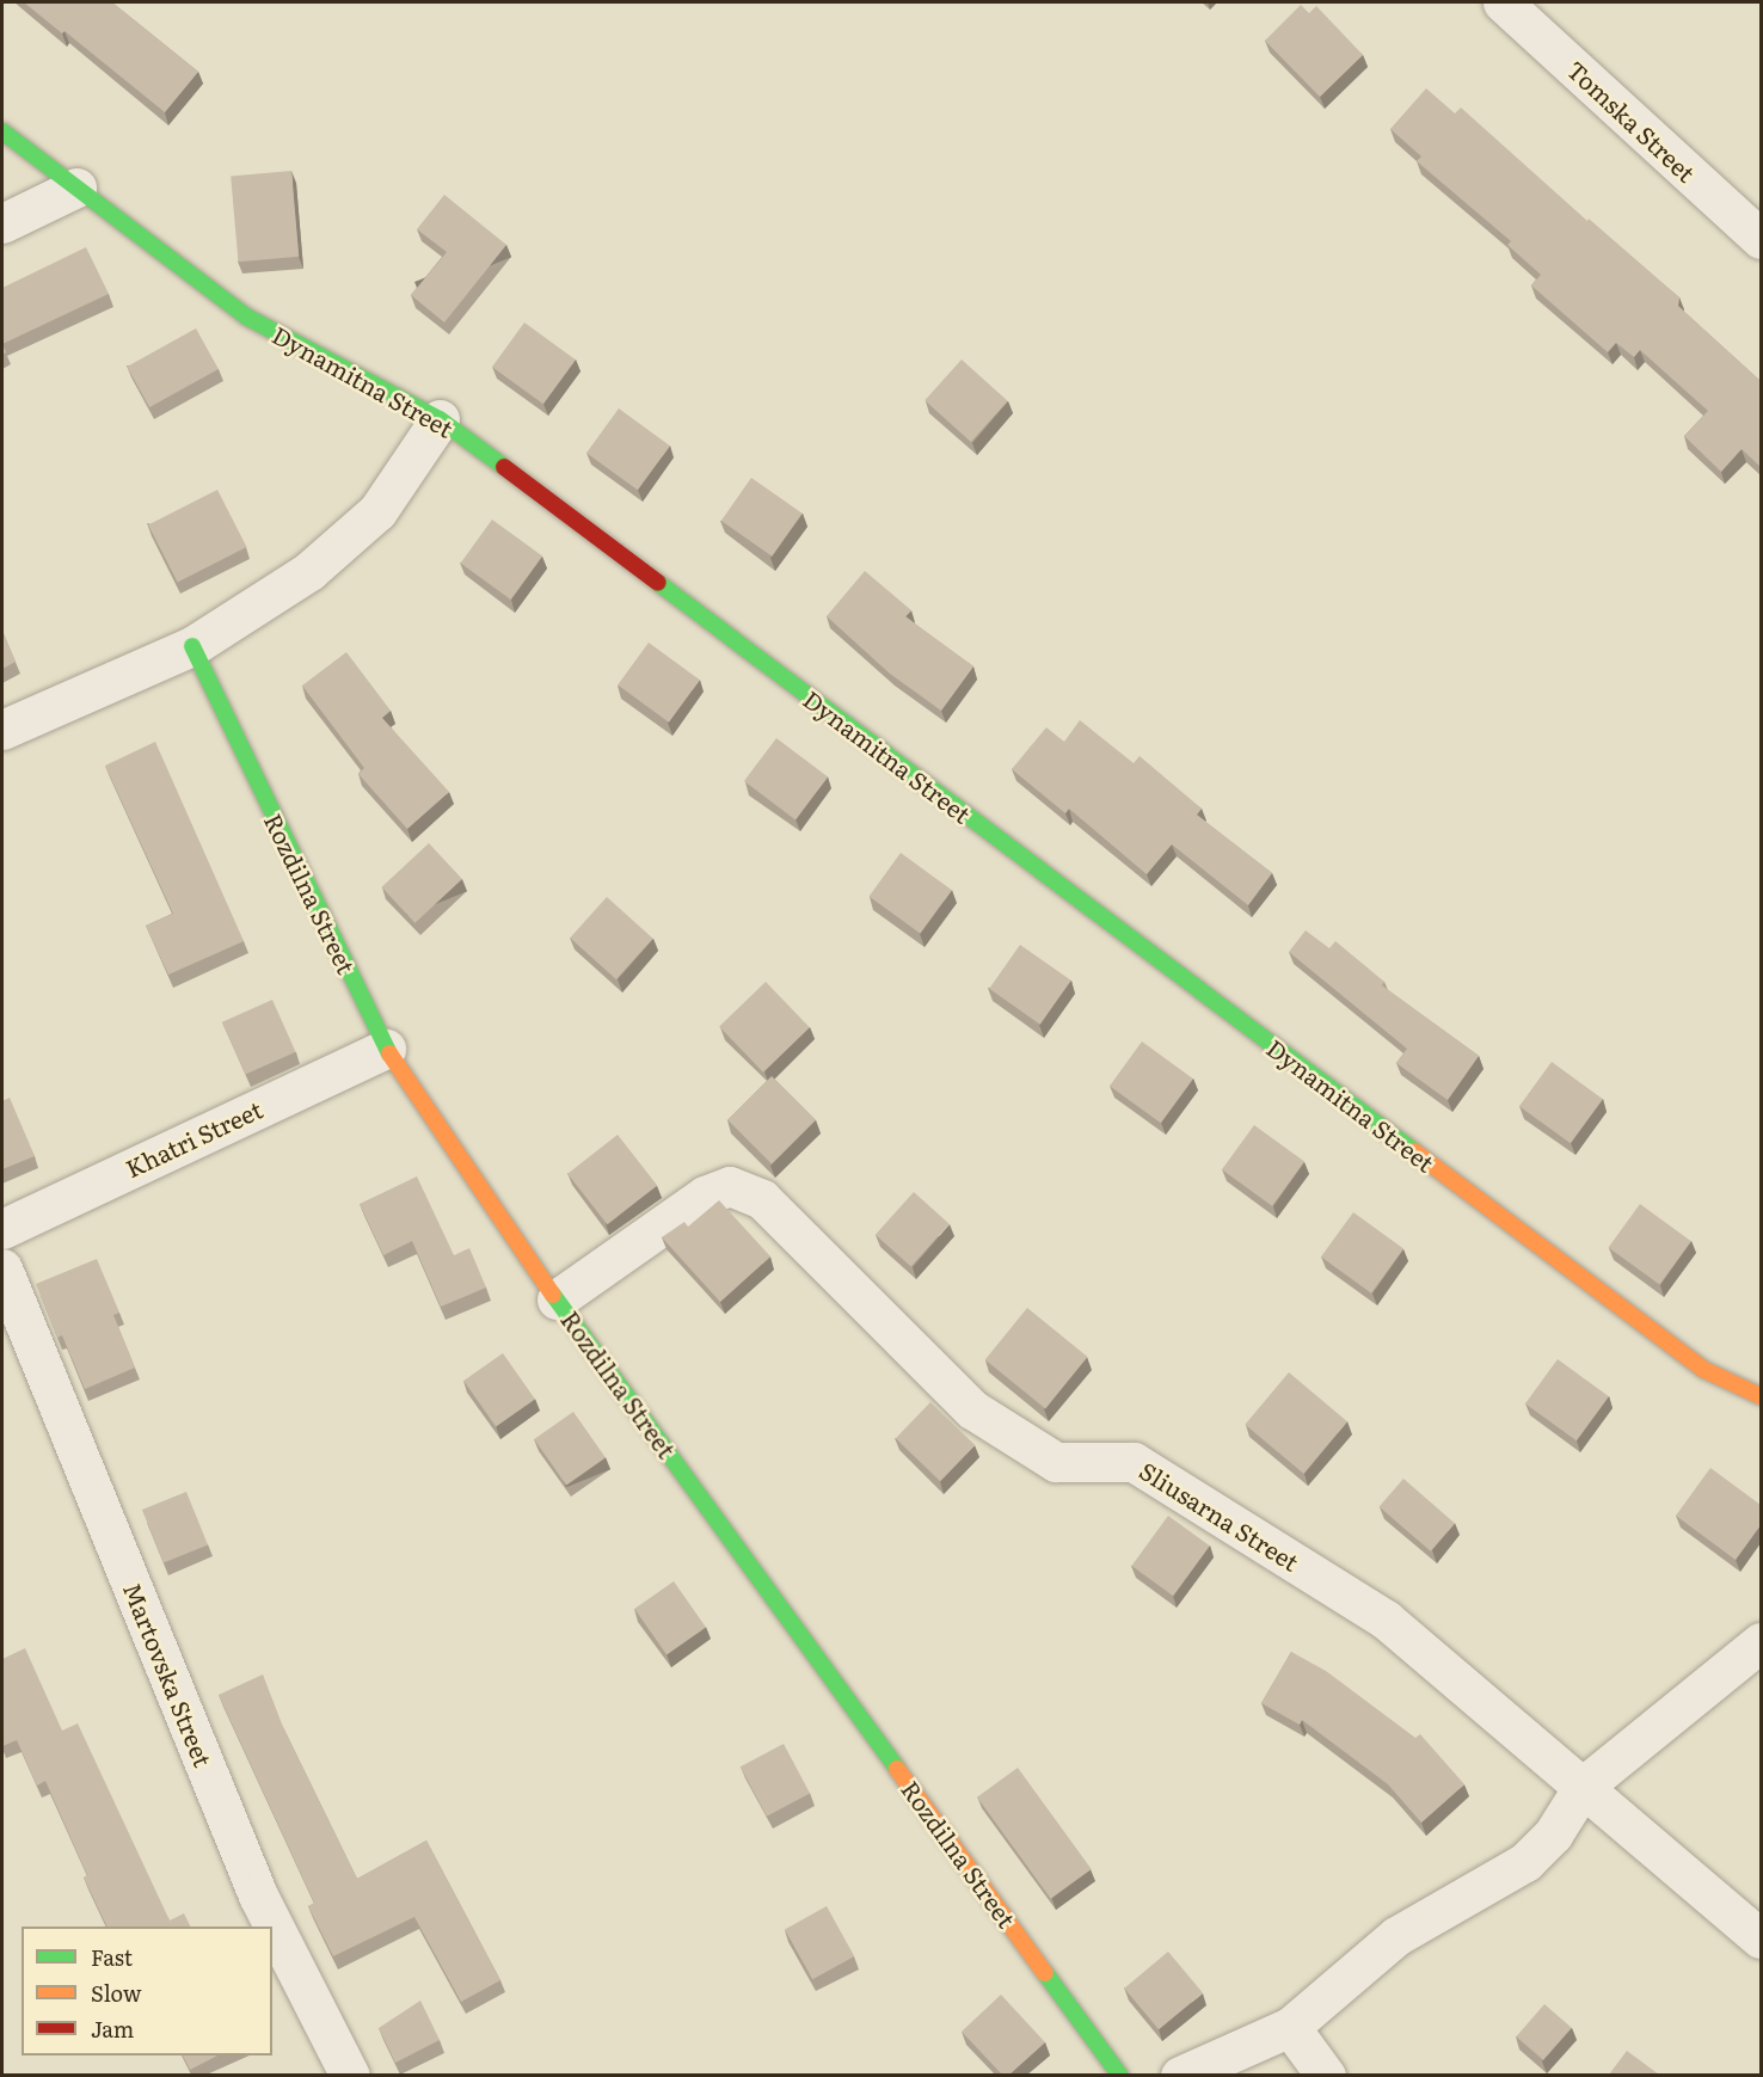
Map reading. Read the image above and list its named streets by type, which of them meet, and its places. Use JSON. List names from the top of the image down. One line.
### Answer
{"streets":{"street":["Tomska Street","Dynamitna Street","Rozdilna Street","Khatri Street","Sliusarna Street","Martovska Street"]},"crossings":[["Rozdilna Street","Khatri Street"],["Rozdilna Street","Sliusarna Street"]],"legend":["Fast","Slow","Jam"]}
